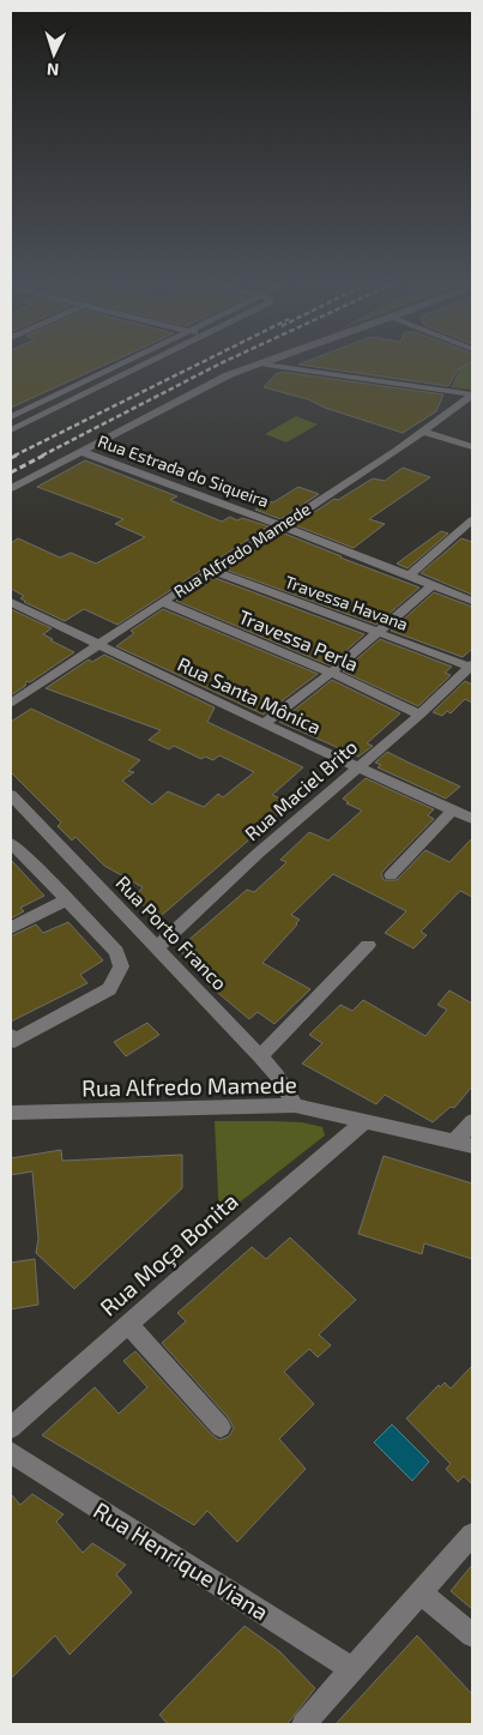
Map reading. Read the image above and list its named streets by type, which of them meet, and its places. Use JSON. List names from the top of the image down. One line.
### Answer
{"streets":{"street":["Rua Estrada do Siqueira","Rua Alfredo Mamede","Travessa Havana","Travessa Perla","Rua Santa Mônica","Rua Maciel Brito","Rua Porto Franco","Rua Moça Bonita","Rua Henrique Viana"]},"crossings":[["Rua Estrada do Siqueira","Rua Alfredo Mamede"],["Rua Alfredo Mamede","Travessa Havana"],["Rua Alfredo Mamede","Travessa Perla"],["Rua Alfredo Mamede","Rua Santa Mônica"],["Rua Alfredo Mamede","Rua Porto Franco"],["Rua Alfredo Mamede","Rua Moça Bonita"],["Travessa Havana","Rua Maciel Brito"],["Travessa Perla","Rua Maciel Brito"],["Rua Santa Mônica","Rua Maciel Brito"],["Rua Maciel Brito","Rua Porto Franco"]],"north":"bottom"}
